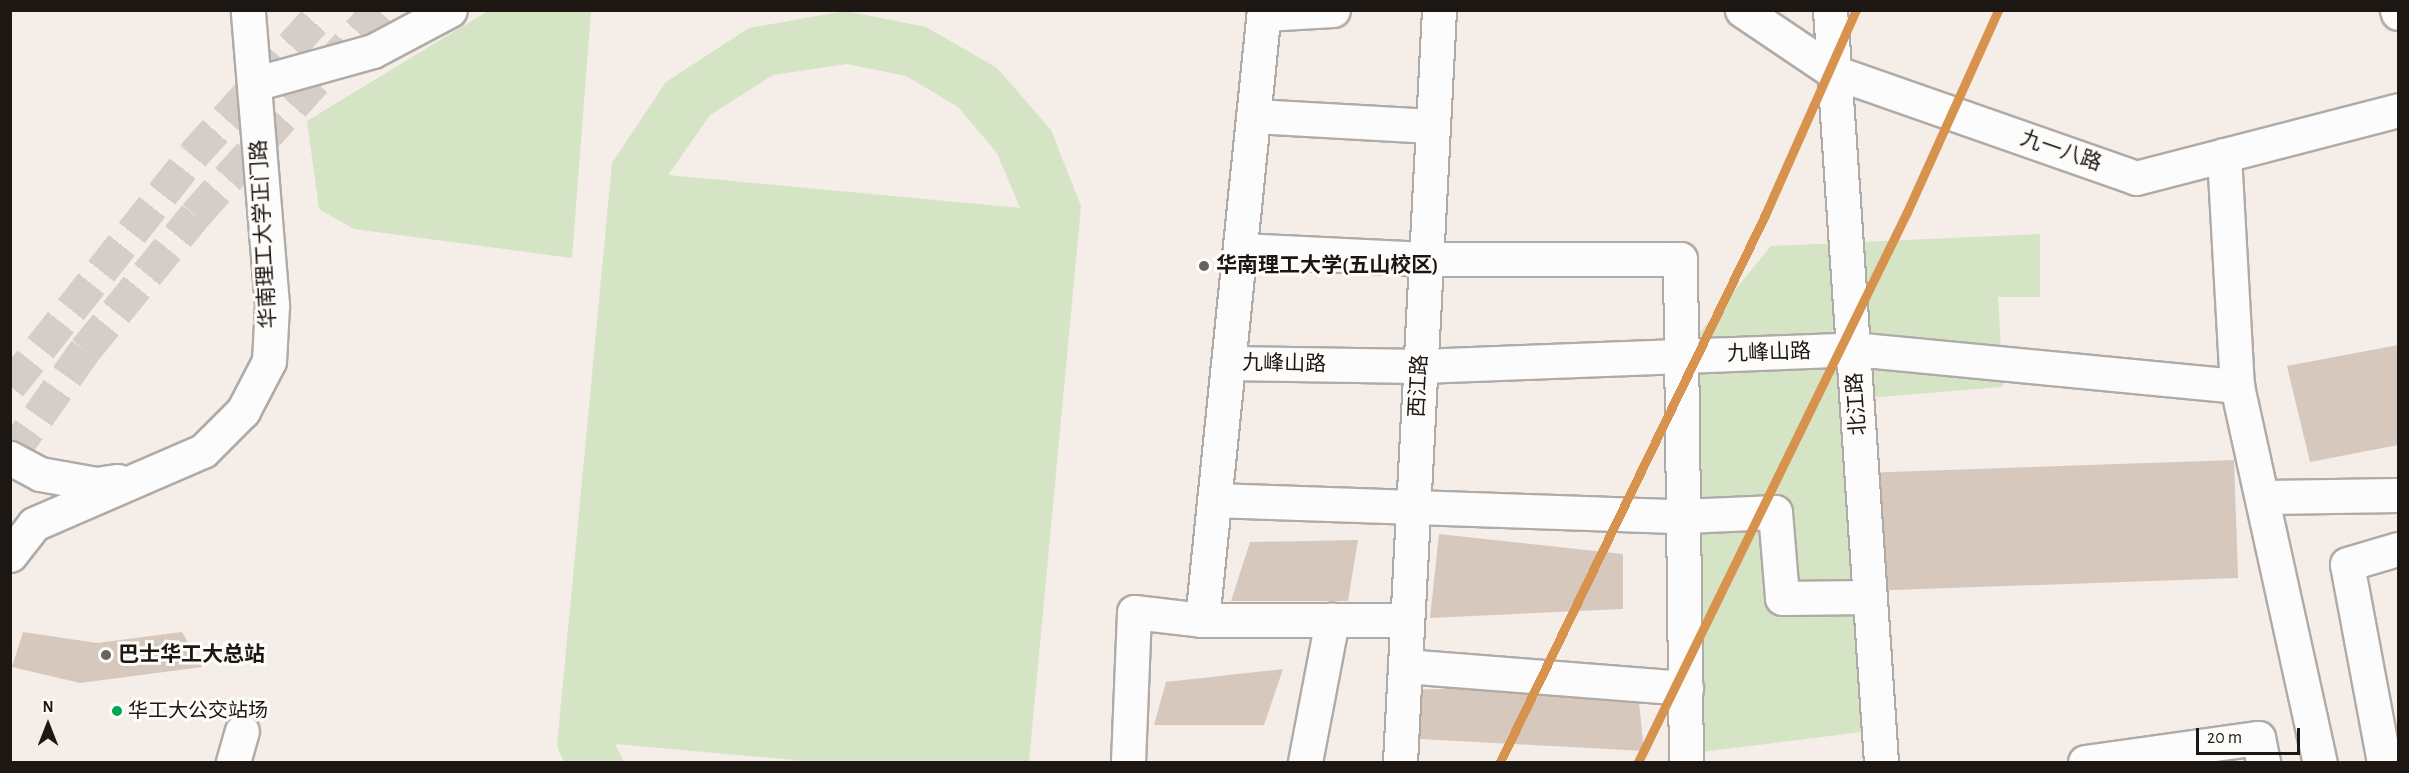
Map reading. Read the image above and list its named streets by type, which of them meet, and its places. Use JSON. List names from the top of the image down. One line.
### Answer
{"streets":{"street":["九一八路","华南理工大学正门路","九峰山路","西江路","北江路"]},"crossings":[["九一八路","北江路"],["九峰山路","西江路"],["九峰山路","北江路"]],"places":["华南理工大学(五山校区)","巴士华工大总站","华工大公交站场"],"scale_bar":"20 m","north":"top"}
